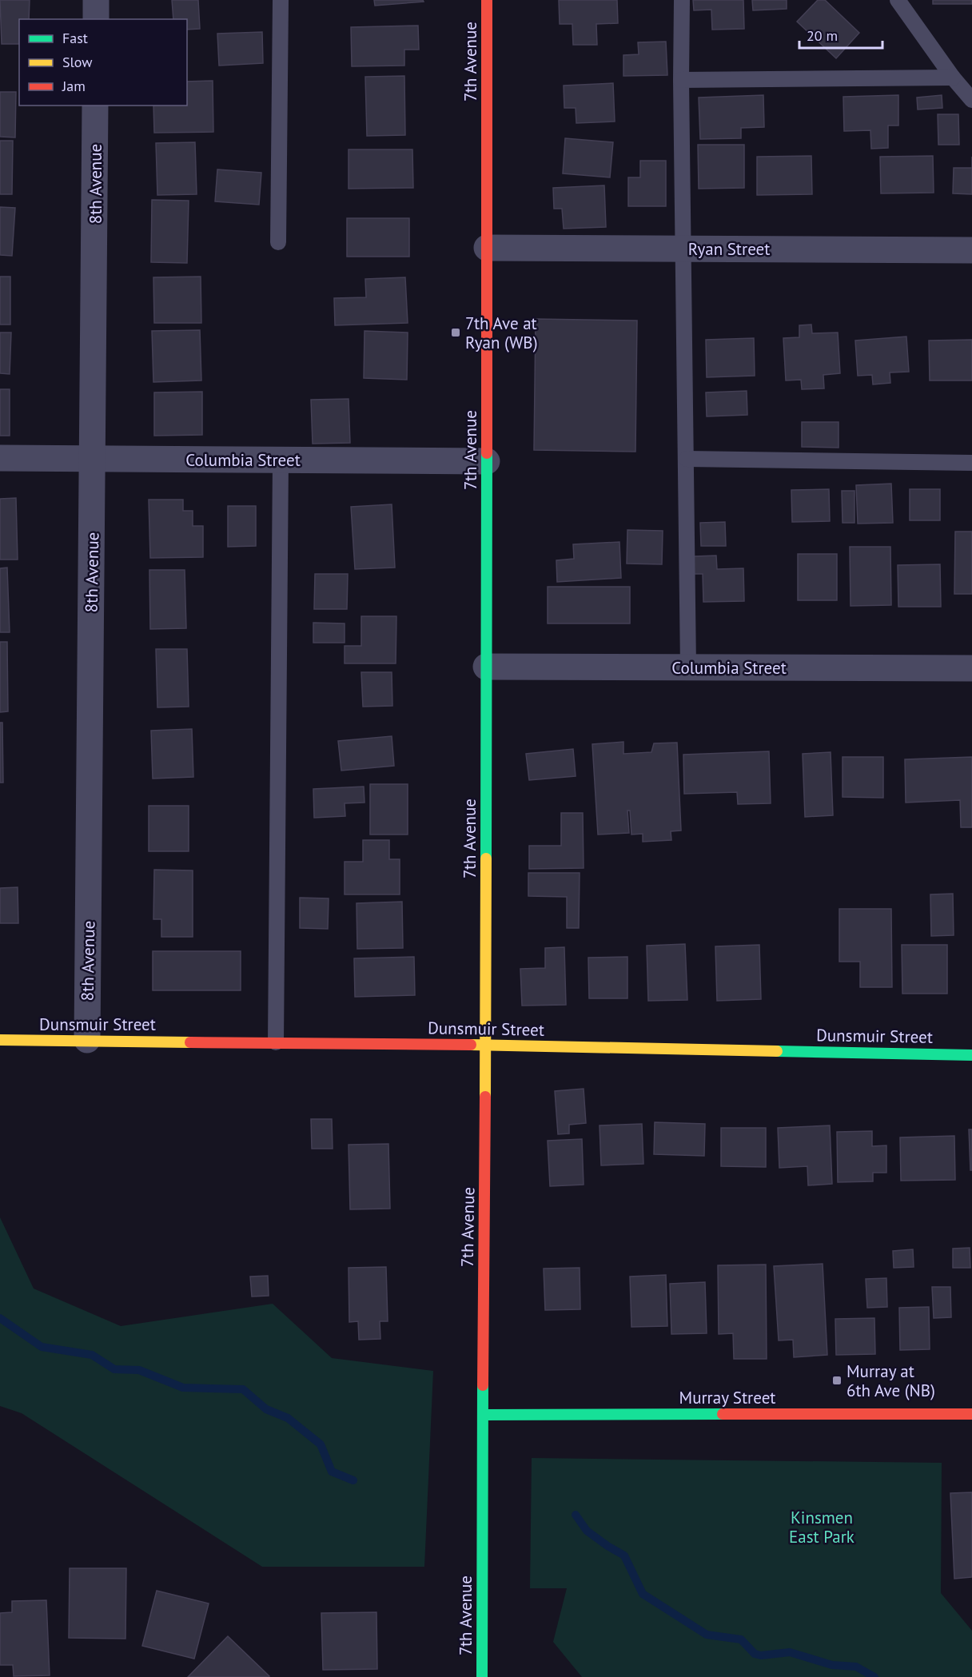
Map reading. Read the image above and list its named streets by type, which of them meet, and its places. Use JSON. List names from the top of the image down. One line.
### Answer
{"streets":{"street":["7th Avenue","8th Avenue","Ryan Street","Columbia Street","Dunsmuir Street","Murray Street"]},"crossings":[["7th Avenue","Ryan Street"],["7th Avenue","Columbia Street"],["7th Avenue","Dunsmuir Street"],["7th Avenue","Murray Street"],["8th Avenue","Columbia Street"],["8th Avenue","Dunsmuir Street"]],"parks":["Kinsmen East Park"],"places":{"transit":["7th Ave at Ryan (WB)","Murray at 6th Ave (NB)"]},"legend":["Fast","Slow","Jam"],"scale_bar":"20 m"}
